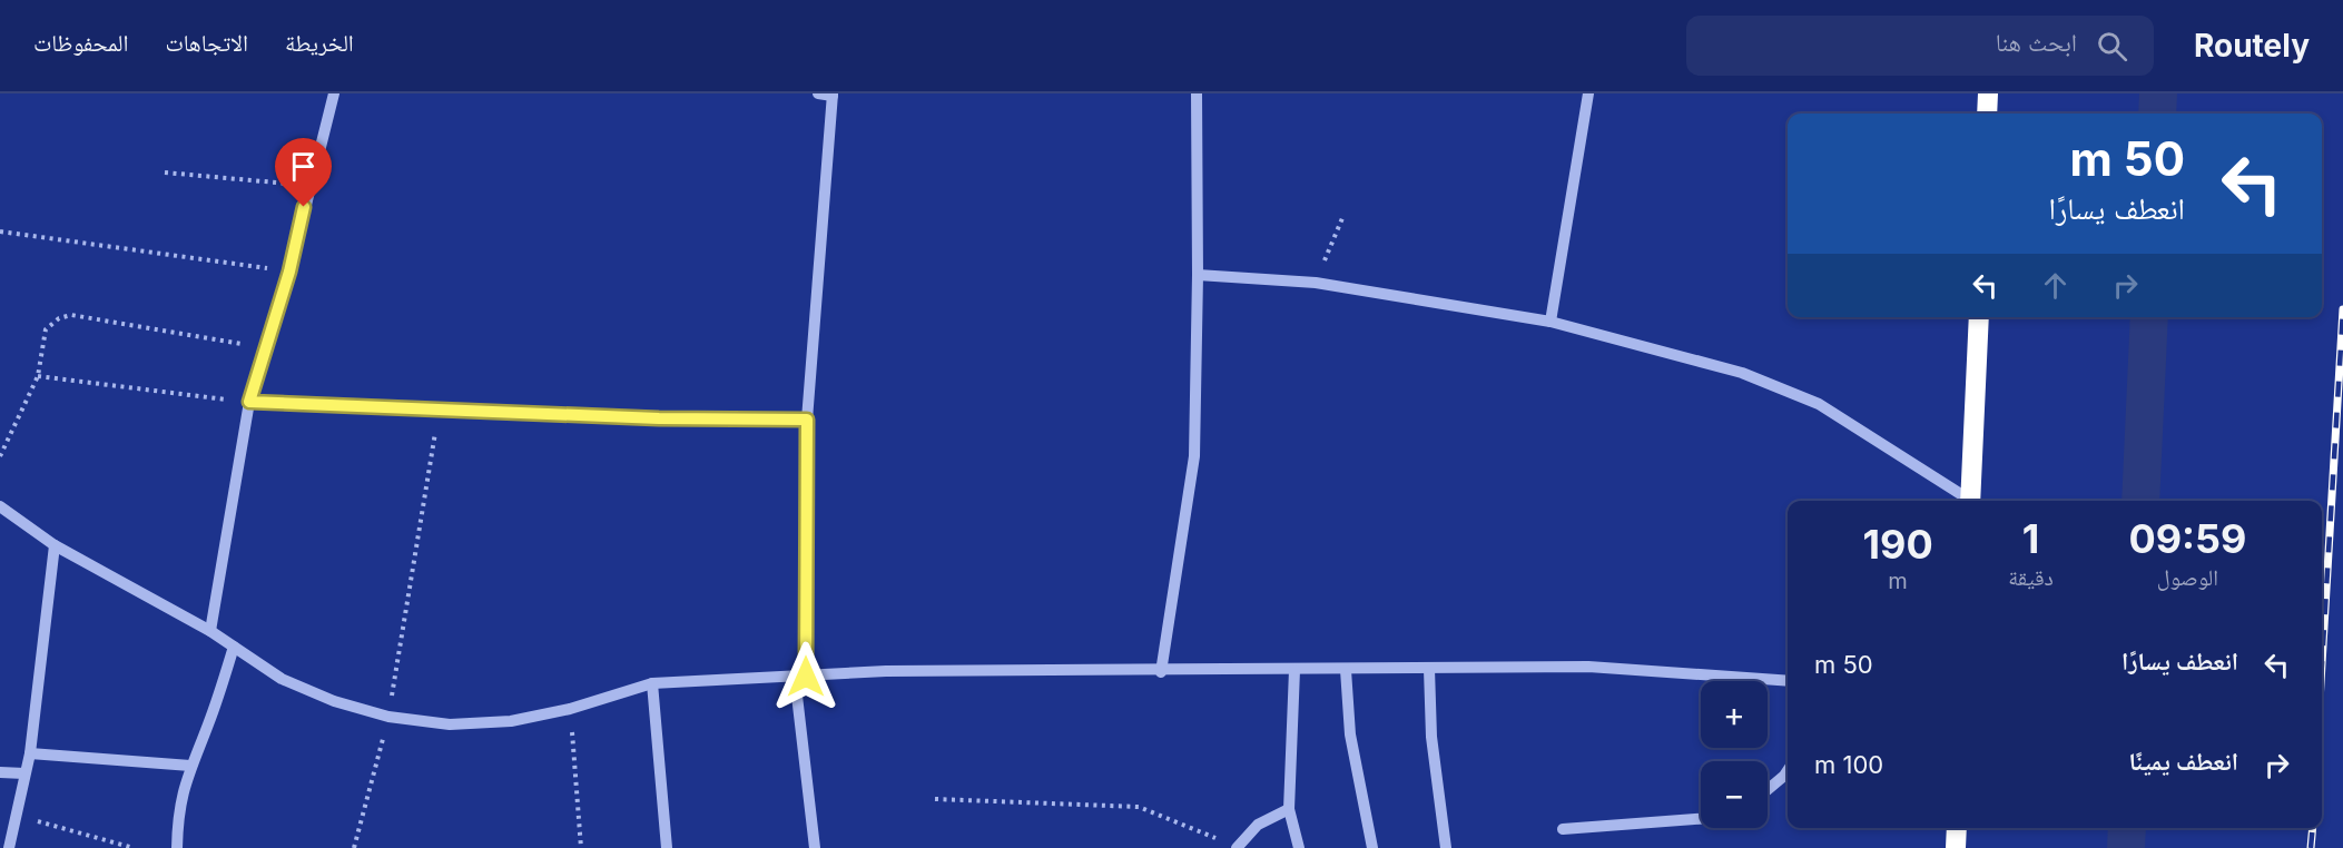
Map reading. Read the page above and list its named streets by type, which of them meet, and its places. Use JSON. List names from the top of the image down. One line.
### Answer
{"page":{"header":"Routely","search":"ابحث هنا","nav":["الخريطة","الاتجاهات","المحفوظات"],"turn":["50 m","انعطف يسارًا"],"eta":["09:59","الوصول","1","دقيقة","190","m"],"list":[{"name":"انعطف يسارًا","value":"50 m"},{"name":"انعطف يمينًا","value":"100 m"}],"map_buttons":["+","−"]}}
